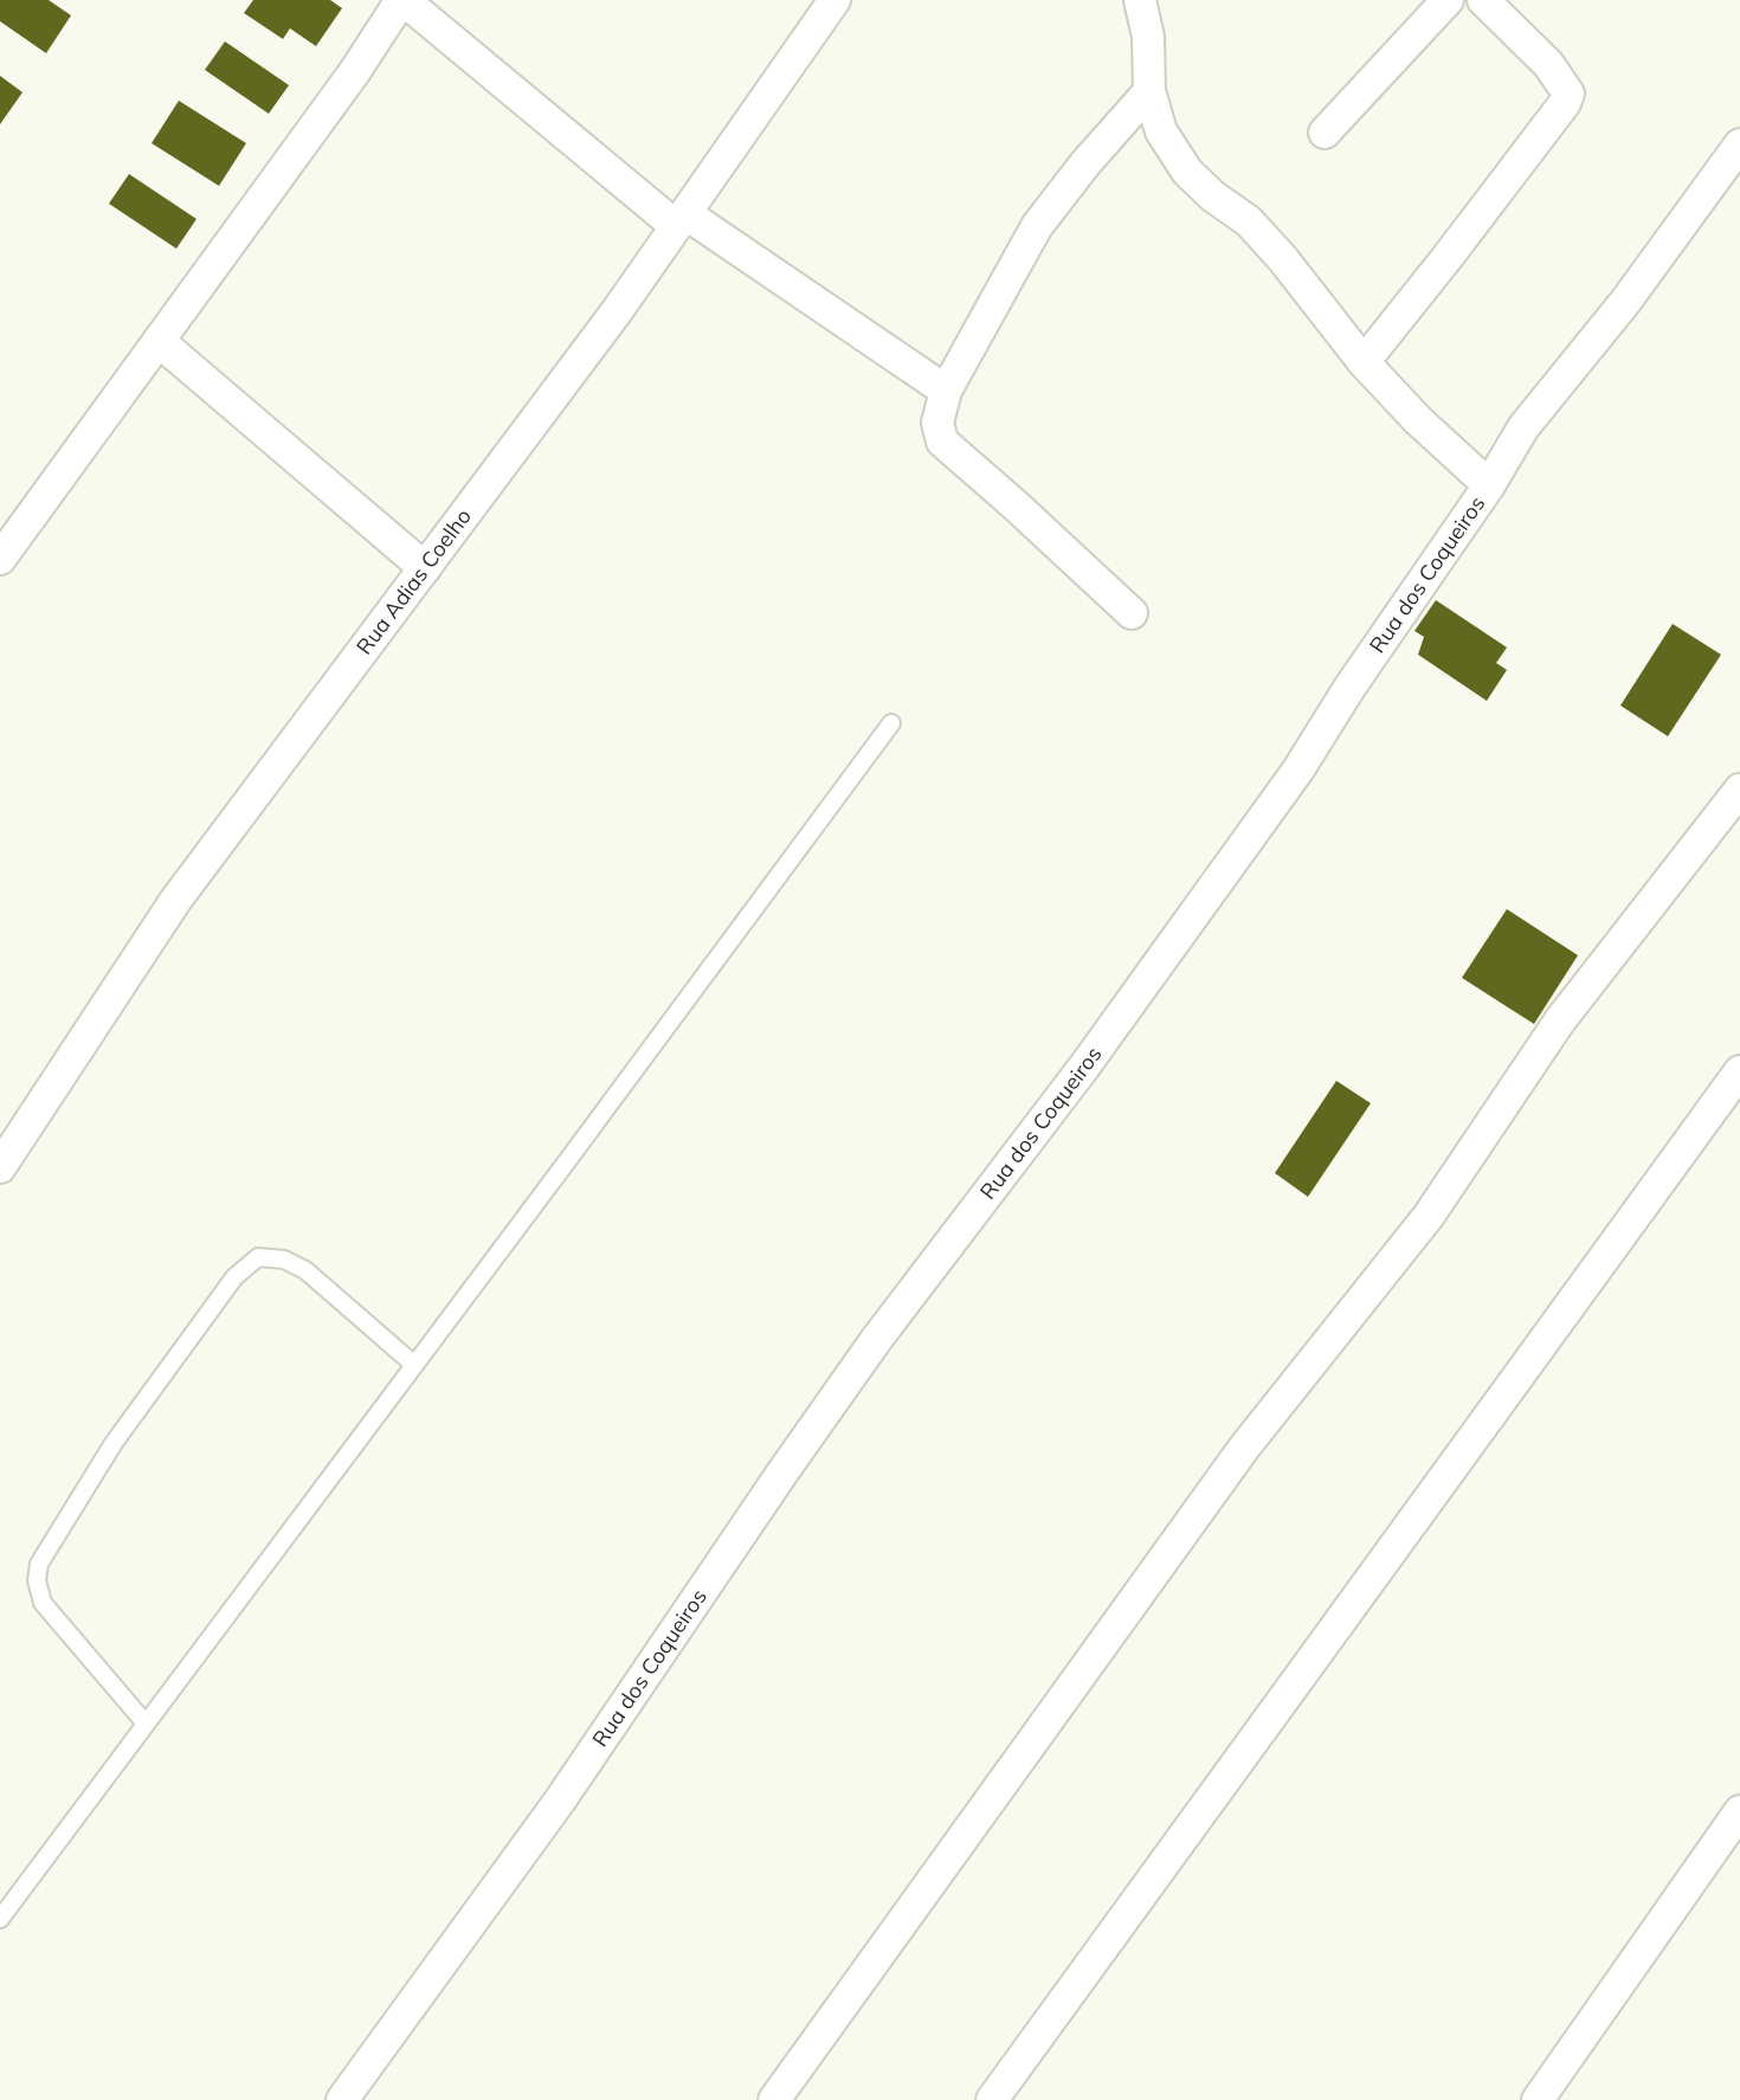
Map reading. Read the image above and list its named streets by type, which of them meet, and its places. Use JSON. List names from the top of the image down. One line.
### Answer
{"streets":{"street":["Rua dos Coqueiros","Rua Adias Coelho"]}}
